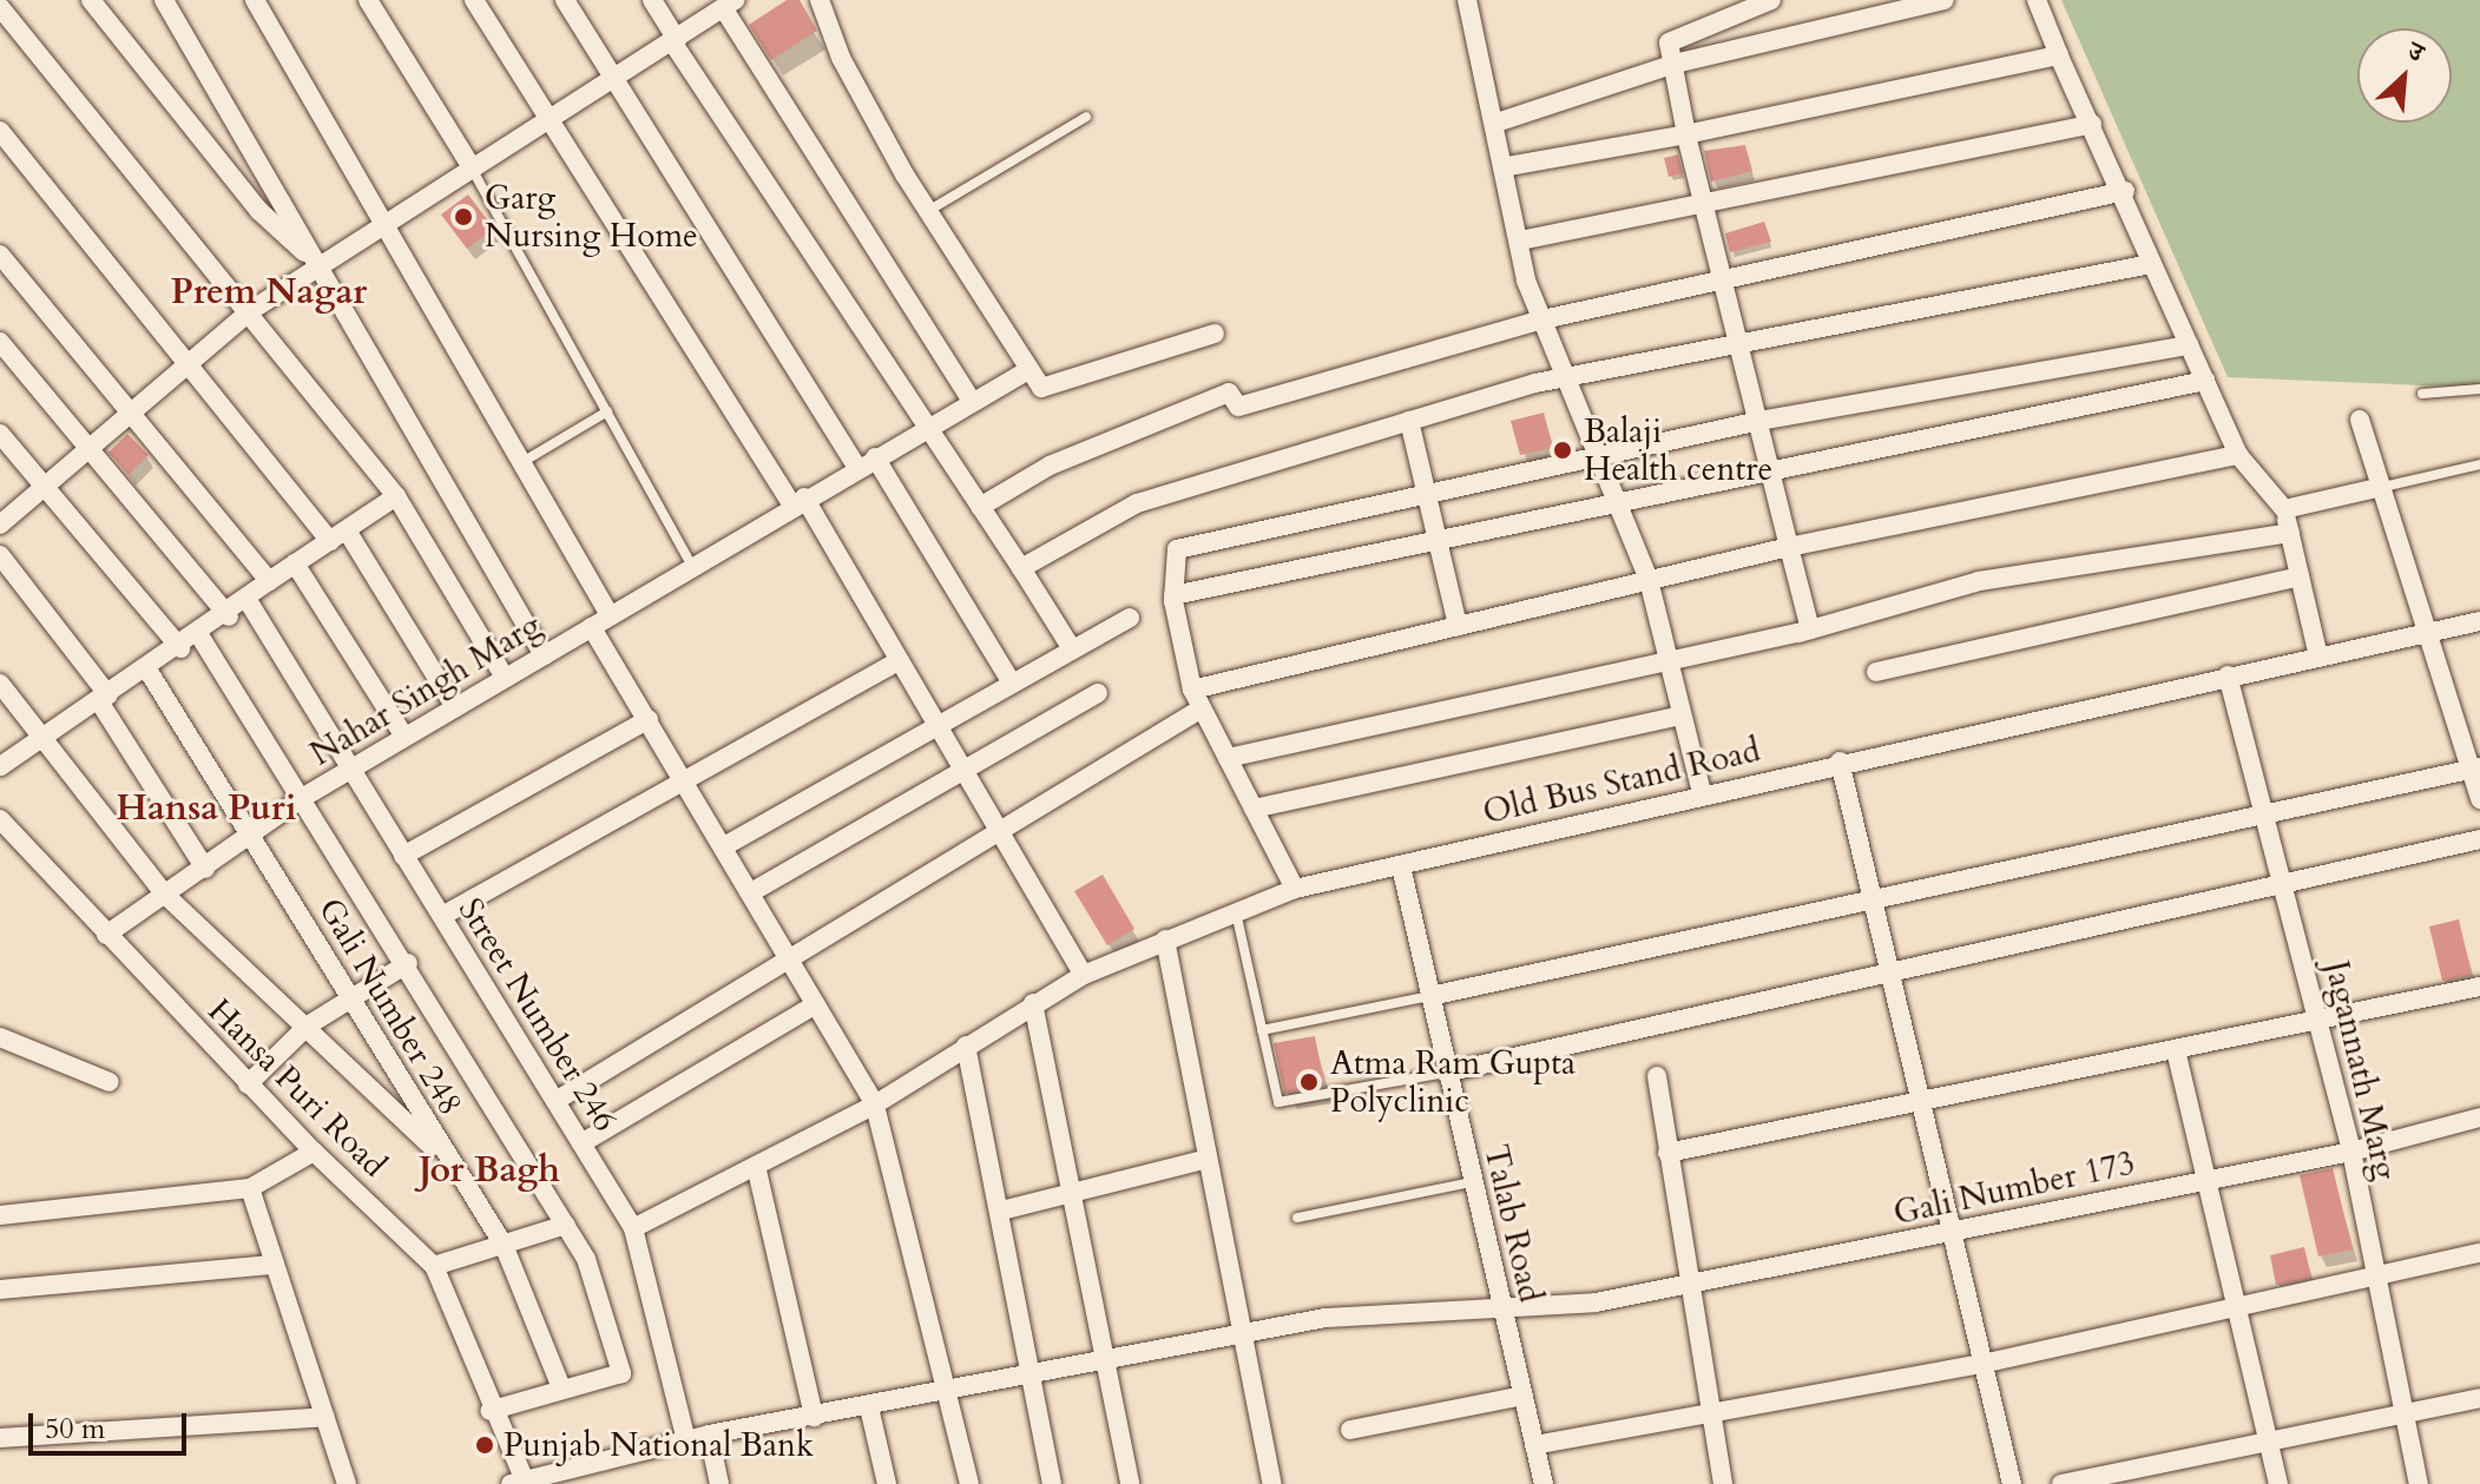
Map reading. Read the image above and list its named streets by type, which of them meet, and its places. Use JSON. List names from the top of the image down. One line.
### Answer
{"streets":{"street":["Nahar Singh Marg","Old Bus Stand Road","Gali Number 248","Street Number 246","Jagannath Marg","Hansa Puri Road","Gali Number 173","Talab Road"]},"crossings":[["Nahar Singh Marg","Gali Number 248"],["Nahar Singh Marg","Street Number 246"],["Nahar Singh Marg","Hansa Puri Road"],["Old Bus Stand Road","Jagannath Marg"],["Old Bus Stand Road","Talab Road"],["Street Number 246","Gali Number 173"],["Jagannath Marg","Gali Number 173"],["Hansa Puri Road","Gali Number 173"],["Gali Number 173","Talab Road"]],"districts":["Prem Nagar","Hansa Puri","Jor Bagh"],"places":["Garg Nursing Home","Balaji Health centre","Atma Ram Gupta Polyclinic","Punjab National Bank"],"scale_bar":"50 m","north":"top right"}
